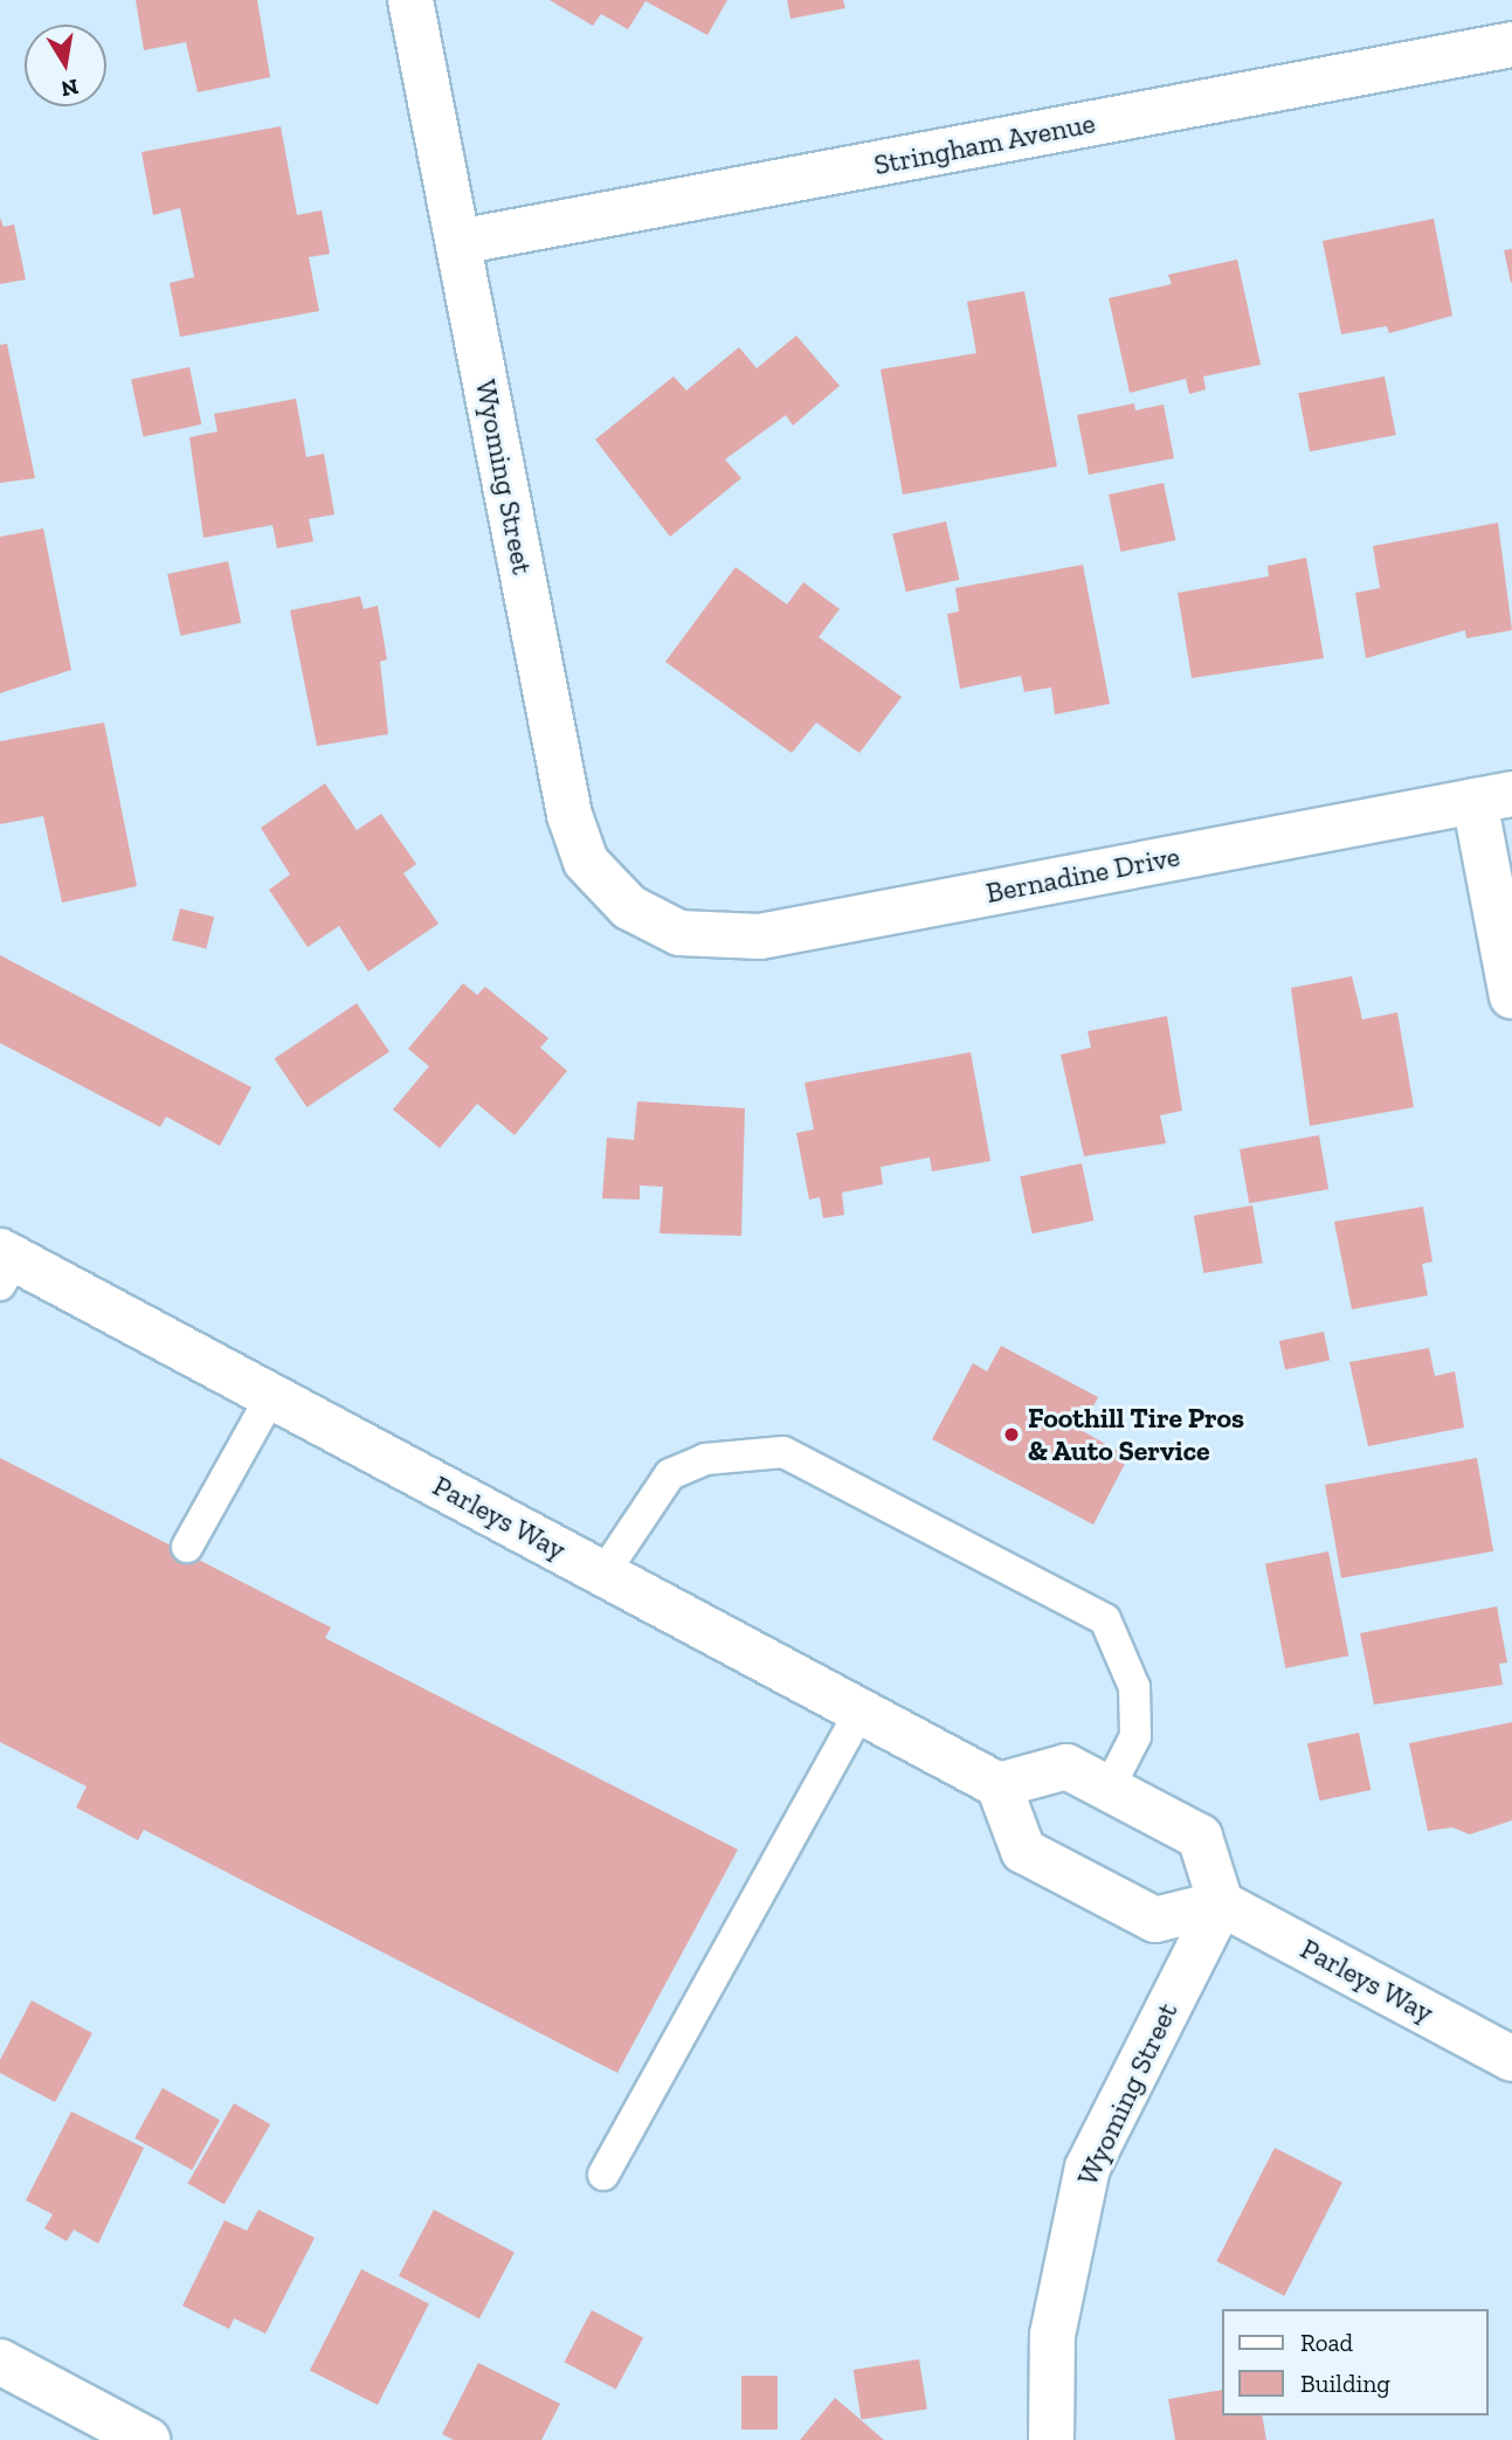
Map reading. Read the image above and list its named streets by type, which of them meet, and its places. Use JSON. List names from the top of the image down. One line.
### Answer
{"streets":{"street":["Stringham Avenue","Wyoming Street","Bernadine Drive","Parleys Way"]},"crossings":[["Stringham Avenue","Wyoming Street"],["Wyoming Street","Bernadine Drive"],["Wyoming Street","Parleys Way"]],"places":["Foothill Tire Pros & Auto Service"],"legend":["Road","Building"],"north":"bottom"}
